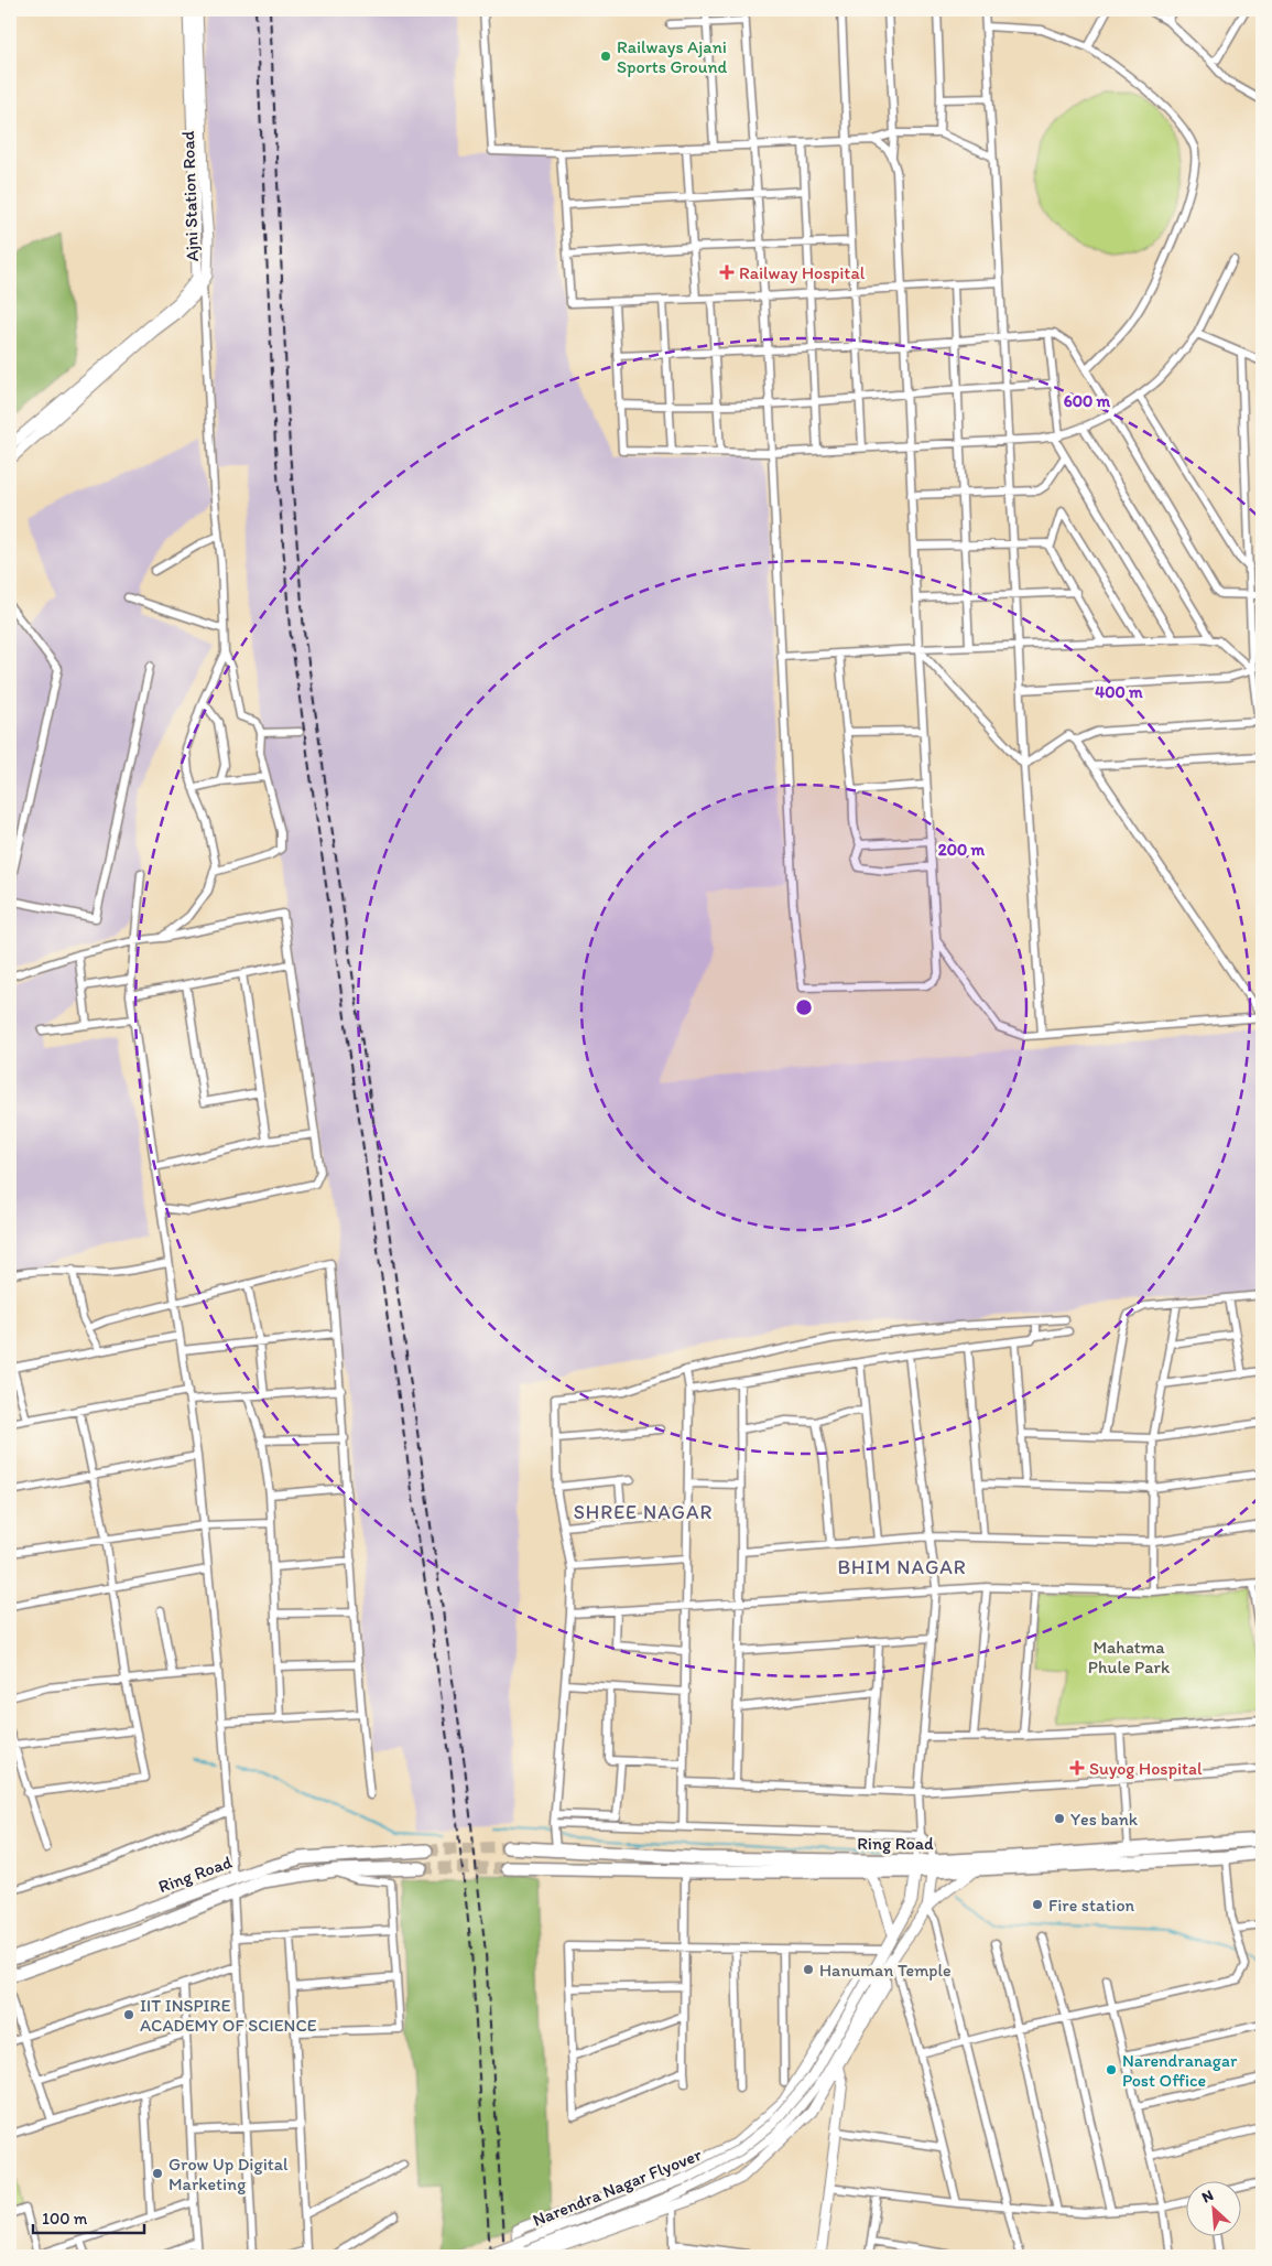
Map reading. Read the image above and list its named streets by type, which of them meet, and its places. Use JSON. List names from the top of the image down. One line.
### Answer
{"streets":{"highway":["Ring Road"],"main road":["Ajni Station Road","Narendra Nagar Flyover"]},"districts":["SHREE NAGAR","BHIM NAGAR"],"parks":["Mahatma Phule Park"],"places":{"other":["Railways Ajani Sports Ground","Yes bank","Fire station","Hanuman Temple","IIT INSPIRE ACADEMY OF SCIENCE","Narendranagar Post Office","Grow Up Digital Marketing"],"health":["Railway Hospital","Suyog Hospital"]},"scale_bar":"100 m","north":"top left","rings":["600 m","400 m","200 m"]}
